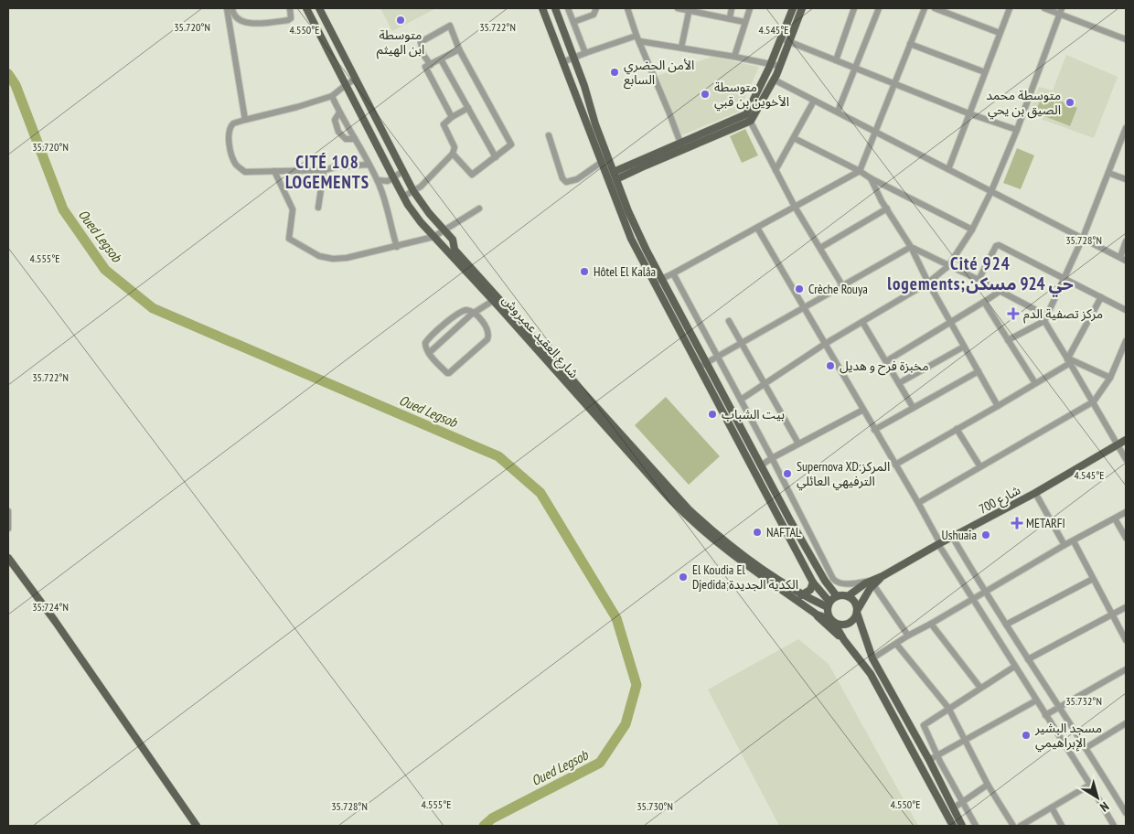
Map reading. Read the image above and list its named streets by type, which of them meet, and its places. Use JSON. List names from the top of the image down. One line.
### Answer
{"streets":{"main road":["شارع العقيد عميروش","شارع 700"]},"districts":["CITÉ 108 LOGEMENTS","Cité 924 logements;حي 924 مسكن"],"water":["Oued Legsob"],"places":{"other":["متوسطة ابن الهيثم","الأمن الحضري السابع","متوسطة الأخوين بن قبي","متوسطة محمد الصيق بن يحي","Hôtel El Kalâa","Crèche Rouya","مخبزة فرح و هديل","بيت الشباب","Supernova XD;المركز الترفيهي العائلي","NAFTAL","Ushuaia","El Koudia El Djedida;الكدية الجديدة","مسجد البشير الإبراهيمي"],"health":["مركز تصفية الدم","METARFI"]},"north":"bottom right","coordinates":["35.720°N","35.722°N","4.550°E","4.545°E","35.728°N","4.555°E","35.724°N","35.732°N","35.730°N"]}
